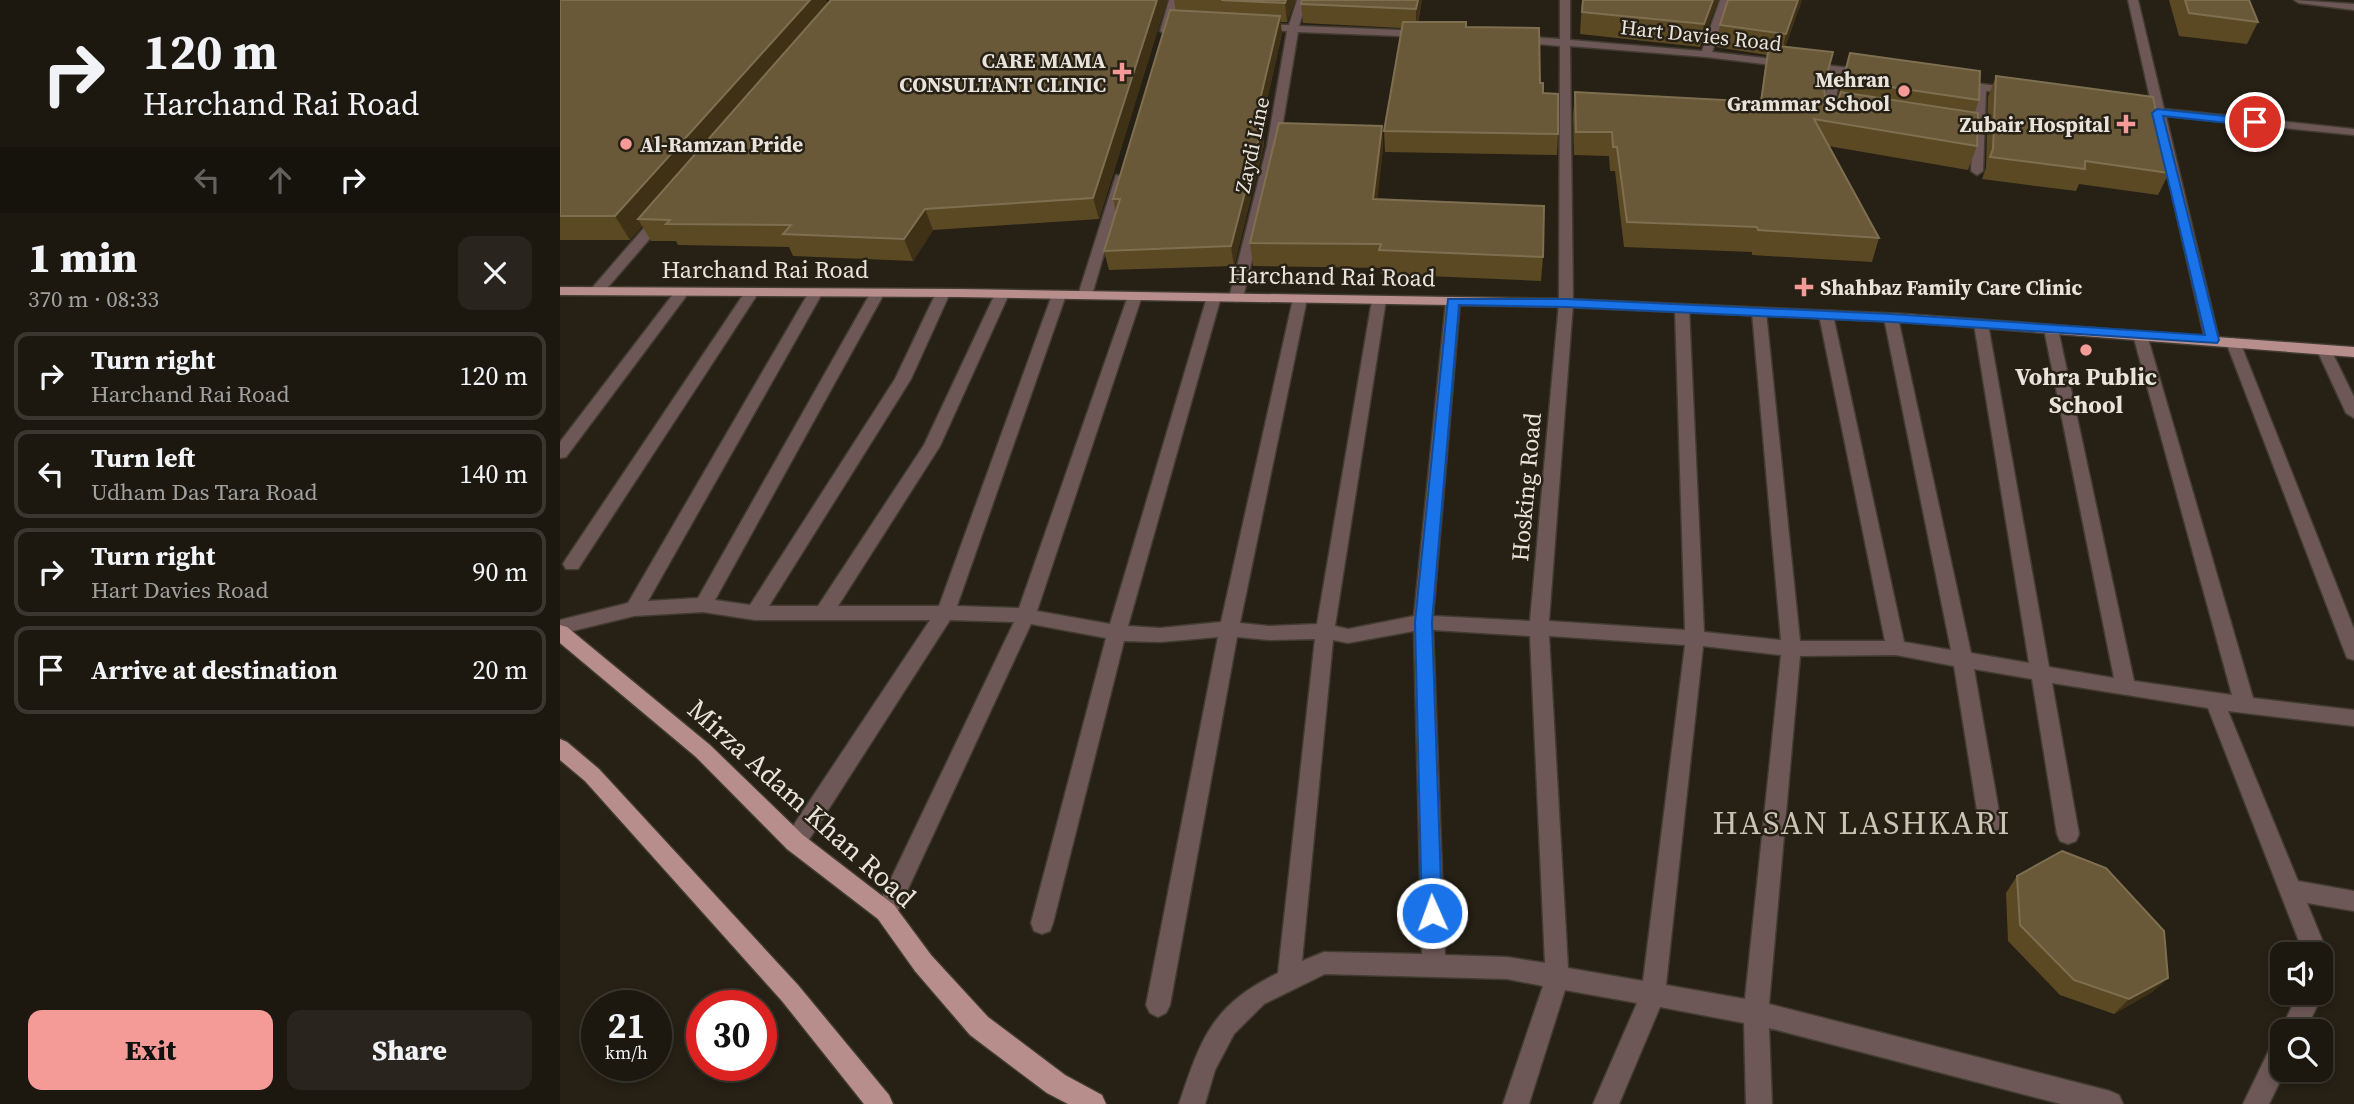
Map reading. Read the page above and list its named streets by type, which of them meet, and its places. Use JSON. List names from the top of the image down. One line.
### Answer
{"streets":{"main road":["Harchand Rai Road","Mirza Adam Khan Road"],"street":["Hart Davies Road","Zaydi Line","Hosking Road"]},"crossings":[["Hart Davies Road","Hosking Road"],["Zaydi Line","Harchand Rai Road"],["Harchand Rai Road","Hosking Road"]],"districts":["HASAN LASHKARI"],"places":{"health":["CARE MAMA CONSULTANT CLINIC","Zubair Hospital","Shahbaz Family Care Clinic"],"other":["Mehran Grammar School","Al-Ramzan Pride","Vohra Public School"]},"page":{"turn":["120 m","Harchand Rai Road"],"heading":["1 min","370 m · 08:33"],"list":[{"name":"Turn right","note":"Harchand Rai Road","value":"120 m"},{"name":"Turn left","note":"Udham Das Tara Road","value":"140 m"},{"name":"Turn right","note":"Hart Davies Road","value":"90 m"},{"name":"Arrive at destination","value":"20 m"}],"speed":"21 km/h","limit":"30","buttons":["Exit","Share"]}}
